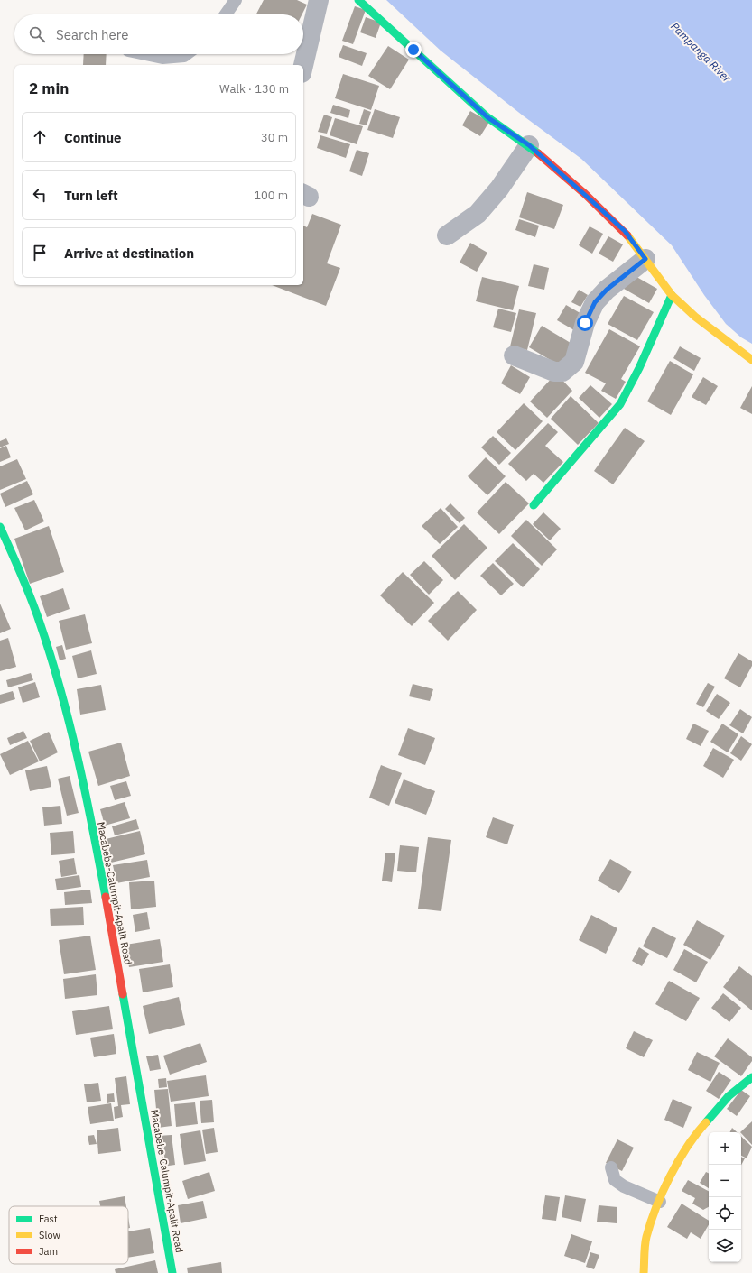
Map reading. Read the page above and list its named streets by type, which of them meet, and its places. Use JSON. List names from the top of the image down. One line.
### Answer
{"streets":{"street":["Macabebe-Calumpit-Apalit Road"]},"water":["Pampanga River"],"legend":["Fast","Slow","Jam"],"page":{"search":"Search here","heading":["2 min","Walk · 130 m"],"list":[["Continue","30 m"],["Turn left","100 m"],"Arrive at destination"],"map_buttons":["+","−"]}}
